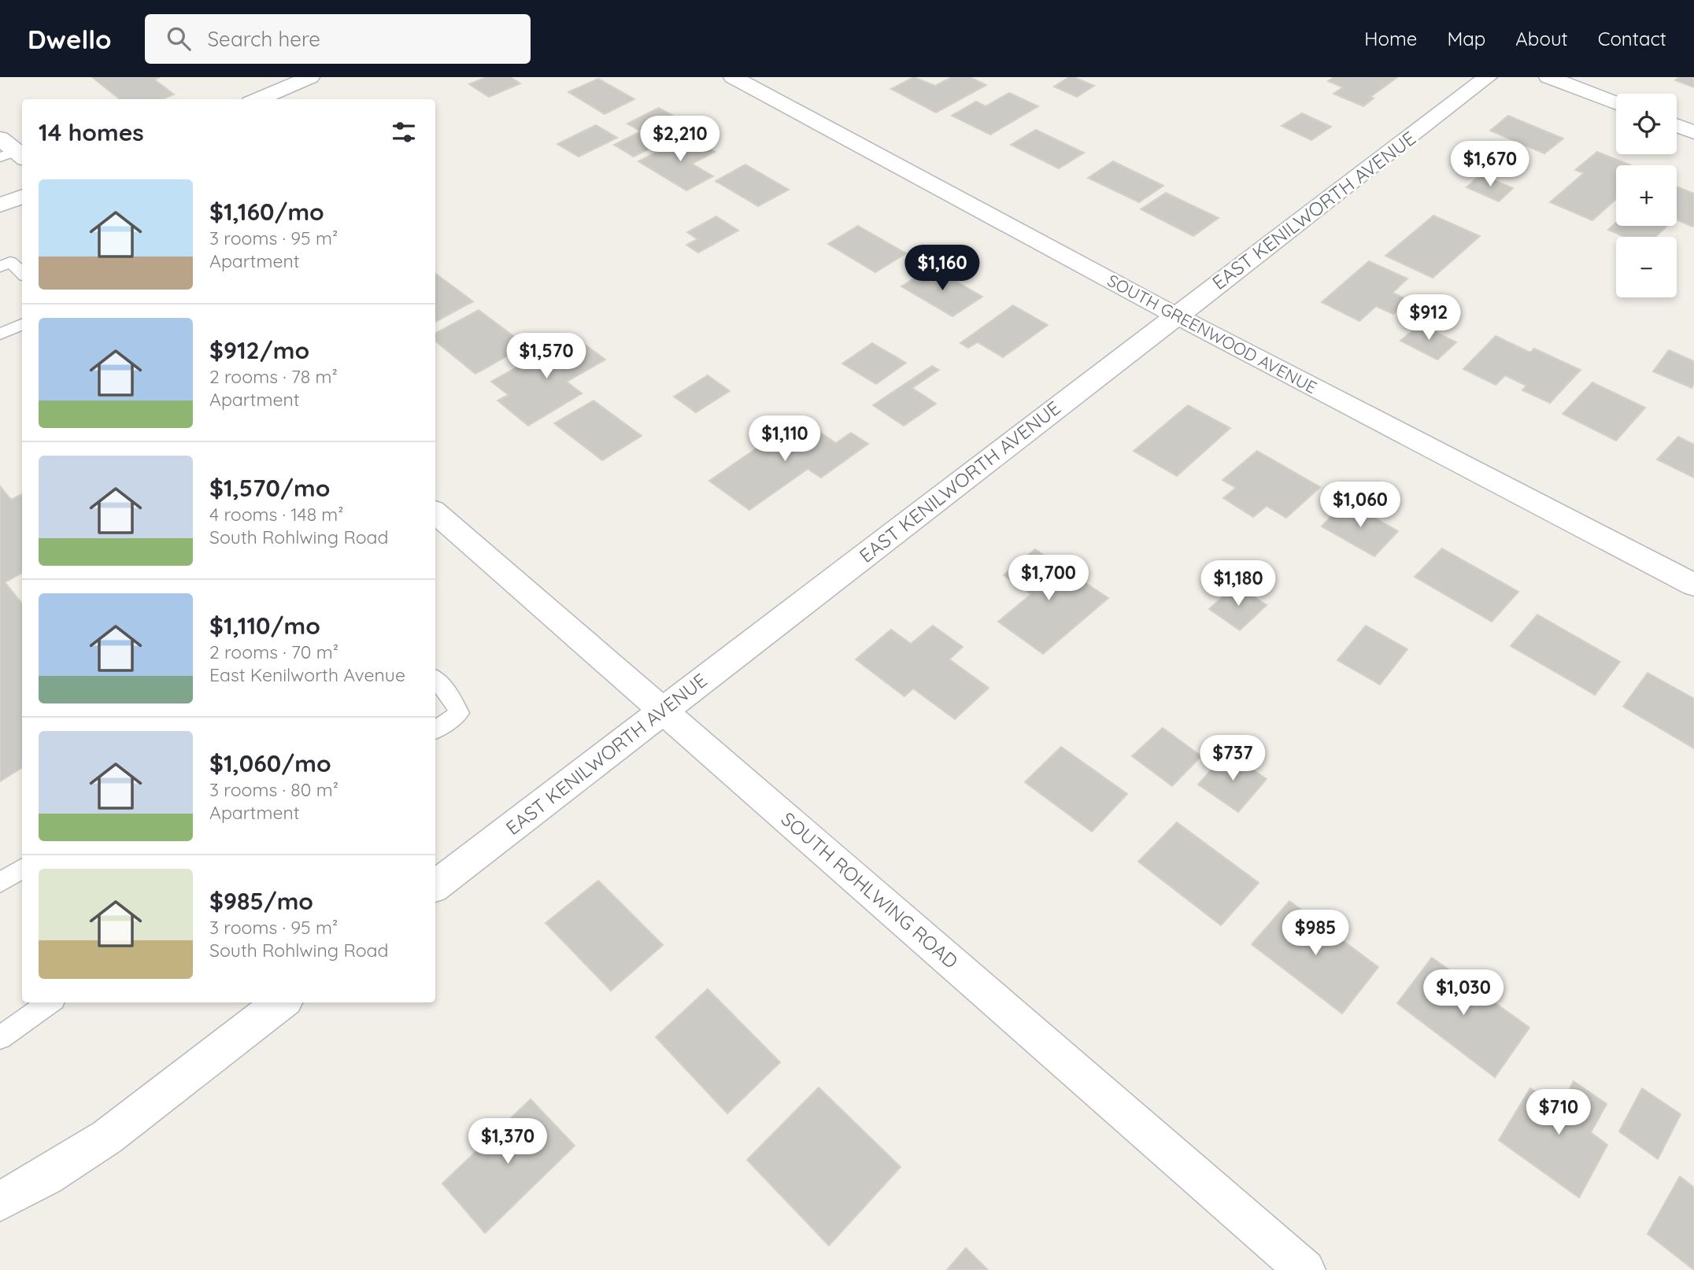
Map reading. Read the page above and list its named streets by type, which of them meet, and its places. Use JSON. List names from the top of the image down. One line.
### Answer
{"streets":{"street":["EAST KENILWORTH AVENUE","SOUTH GREENWOOD AVENUE","SOUTH ROHLWING ROAD"]},"crossings":[["EAST KENILWORTH AVENUE","SOUTH GREENWOOD AVENUE"],["EAST KENILWORTH AVENUE","SOUTH ROHLWING ROAD"]],"page":{"header":"Dwello","search":"Search here","nav":["Home","Map","About","Contact"],"map_buttons":["+","−"],"heading":"14 homes","price":["$2,210","$1,670","$1,160","$912","$1,570","$1,110","$1,060","$1,700","$1,180","$737","$985","$1,030","$710","$1,370"],"list":[{"name":"$1,160/mo","note":"3 rooms · 95 m² · Apartment"},{"name":"$912/mo","note":"2 rooms · 78 m² · Apartment"},{"name":"$1,570/mo","note":"4 rooms · 148 m² · South Rohlwing Road"},{"name":"$1,110/mo","note":"2 rooms · 70 m² · East Kenilworth Avenue"},{"name":"$1,060/mo","note":"3 rooms · 80 m² · Apartment"},{"name":"$985/mo","note":"3 rooms · 95 m² · South Rohlwing Road"}]}}
